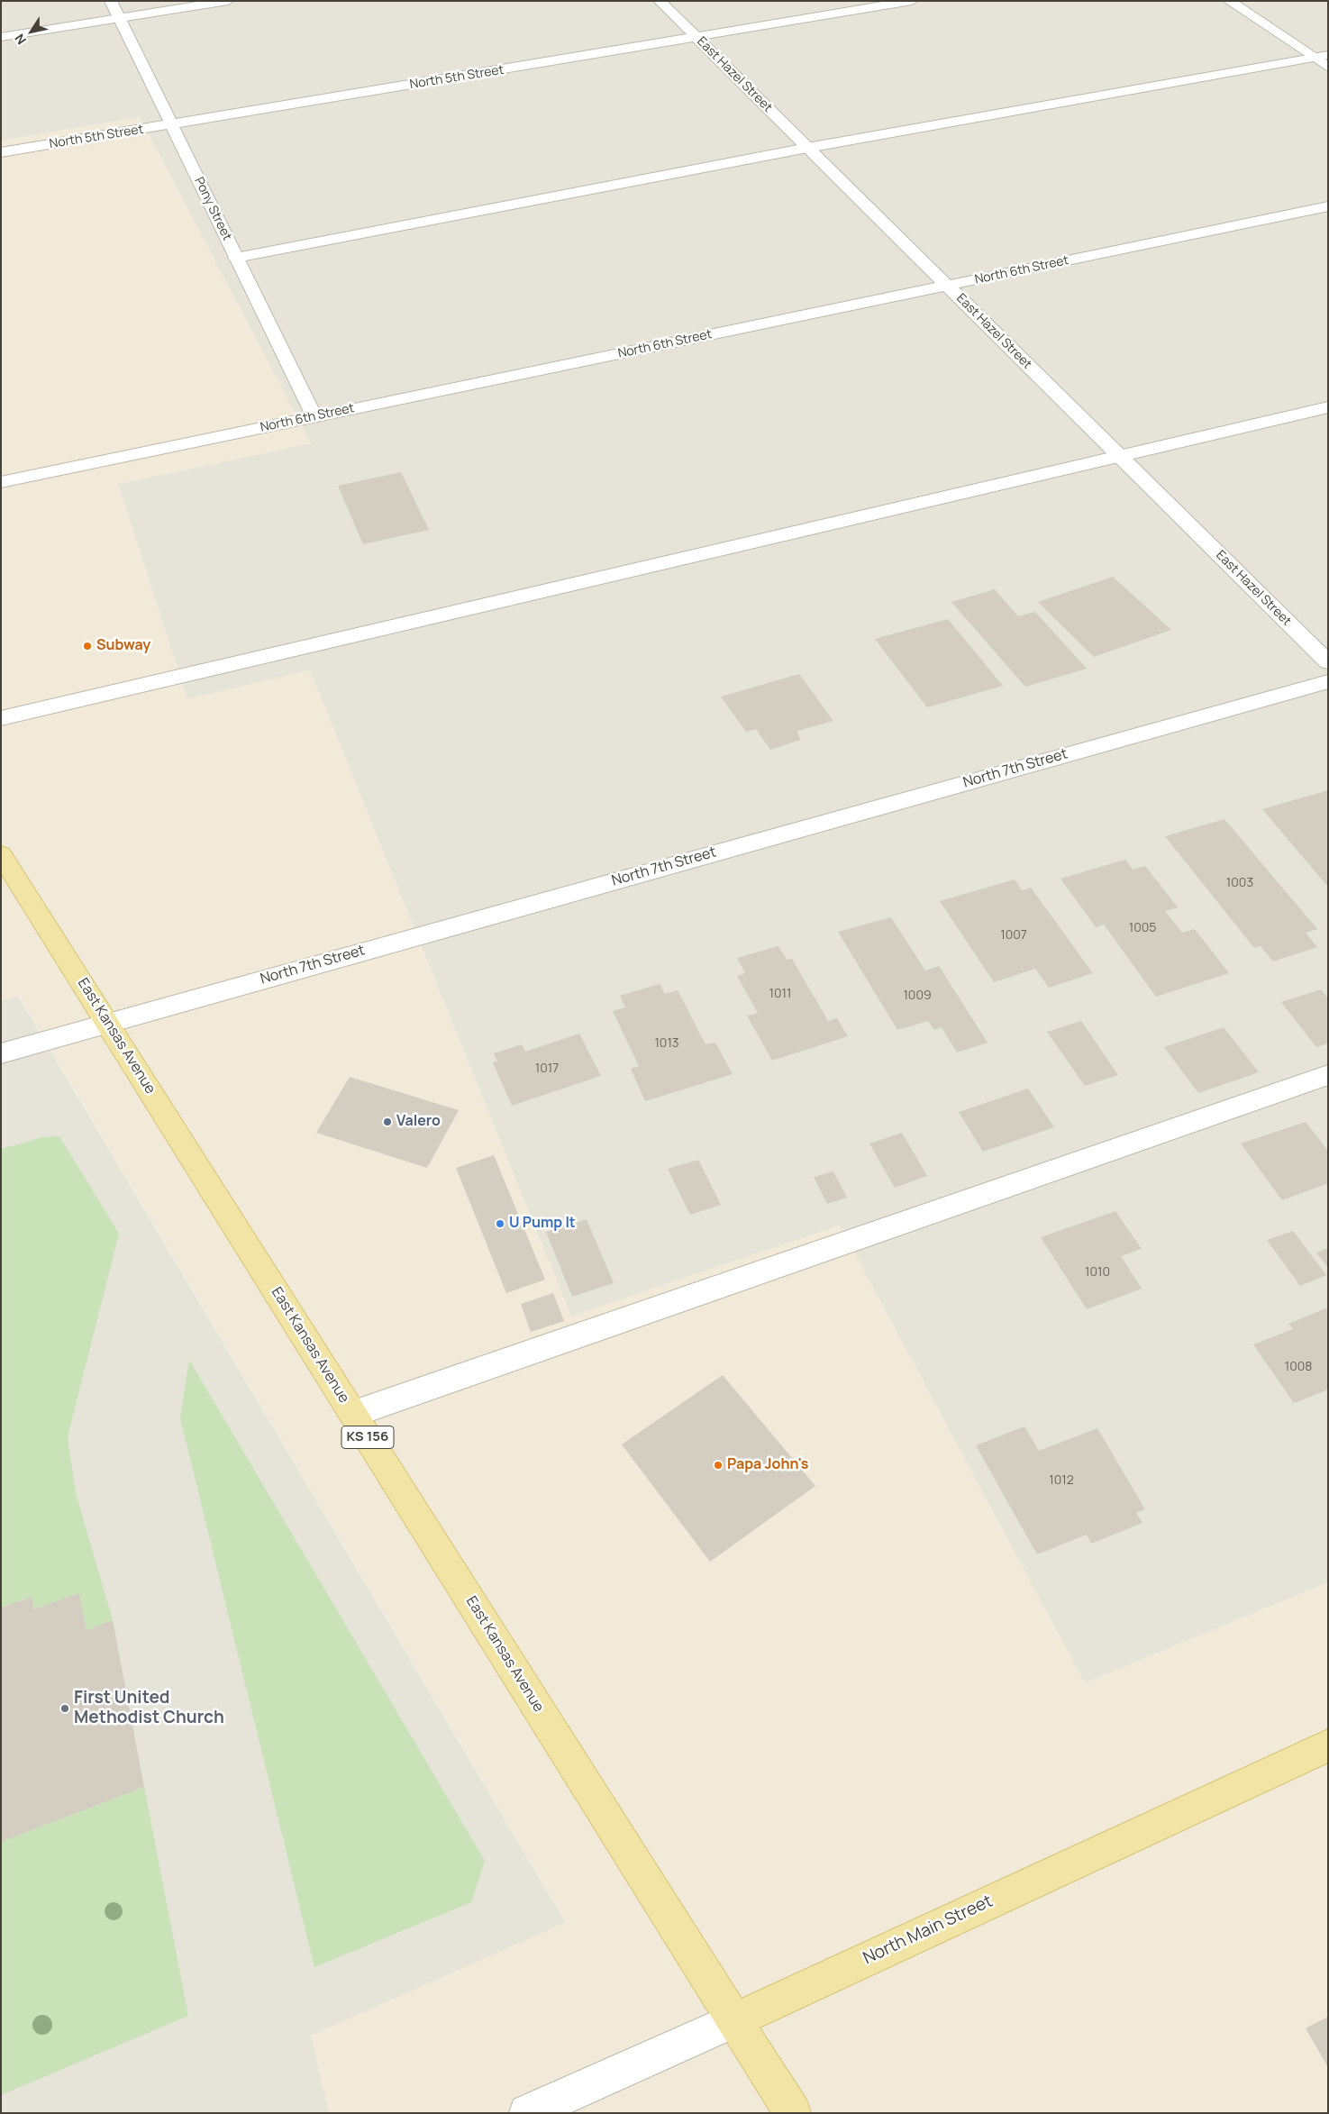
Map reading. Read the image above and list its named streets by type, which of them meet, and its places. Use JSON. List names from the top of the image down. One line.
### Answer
{"streets":{"main road":["East Kansas Avenue","KS 156","North Main Street"],"street":["East Hazel Street","North 5th Street","Pony Street","North 6th Street","North 7th Street"]},"crossings":[["East Hazel Street","North 5th Street"],["East Hazel Street","North 6th Street"],["North 5th Street","Pony Street"],["Pony Street","North 6th Street"],["North 7th Street","East Kansas Avenue"],["East Kansas Avenue","North Main Street"]],"places":["Subway","Valero","U Pump It","Papa John's","First United Methodist Church"],"house_numbers":["1003","1005","1007","1011","1009","1013","1017","1010","1008","1012"],"north":"bottom left"}
